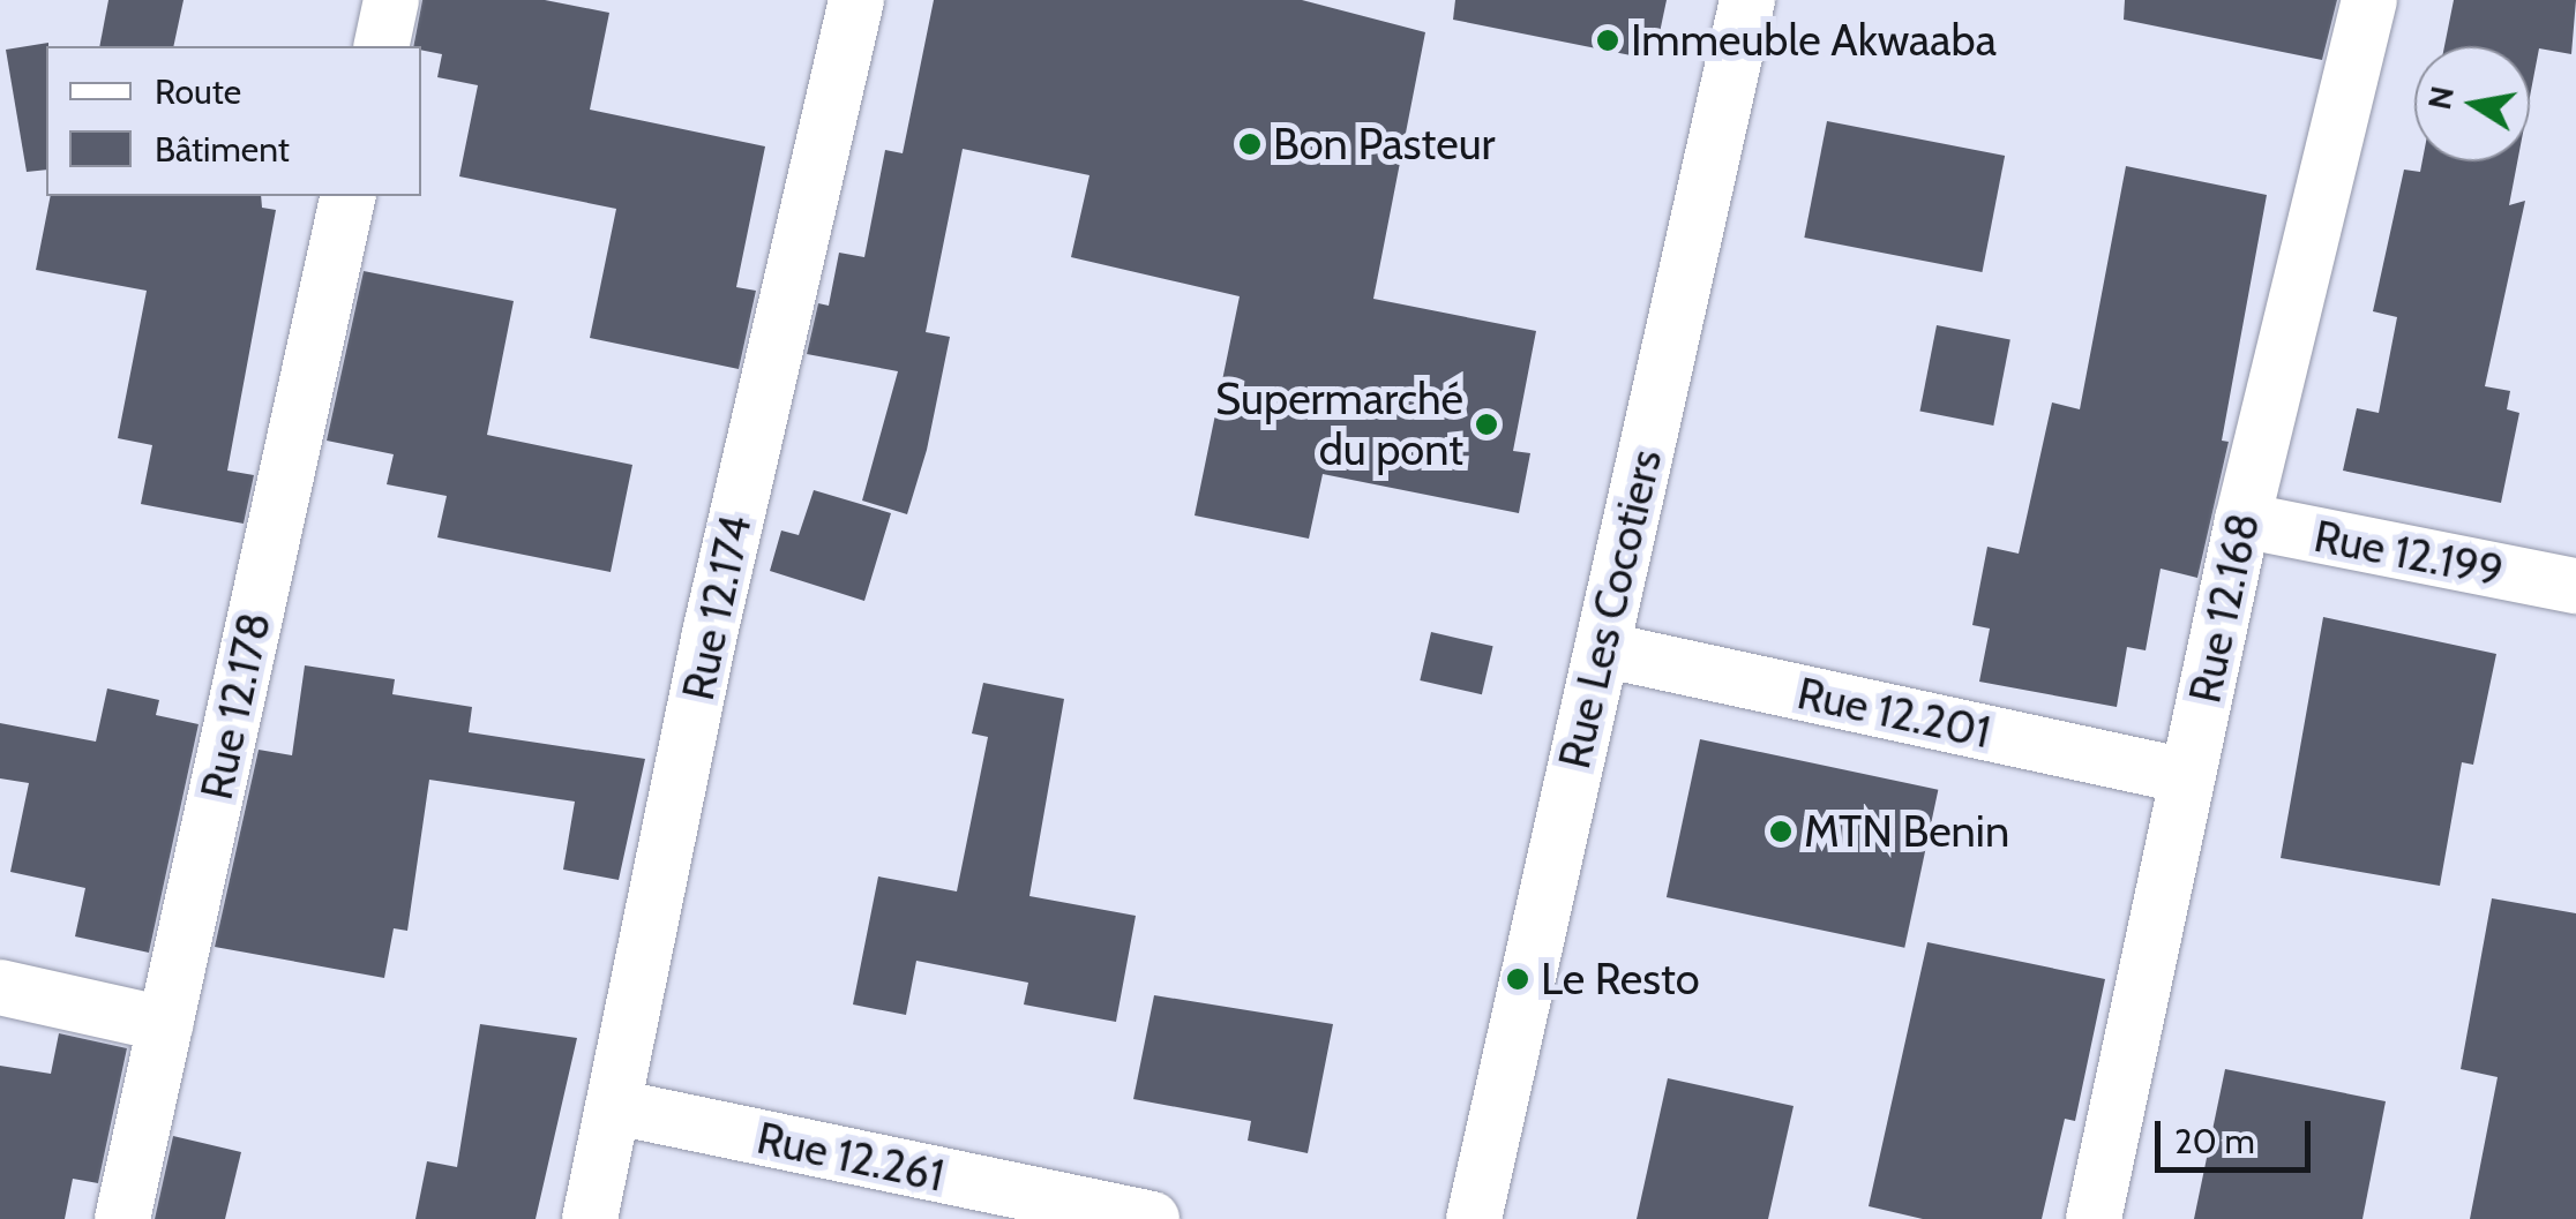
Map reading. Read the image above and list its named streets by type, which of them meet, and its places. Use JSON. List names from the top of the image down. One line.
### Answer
{"streets":{"street":["Rue 12.199","Rue 12.174","Rue 12.168","Rue Les Cocotiers","Rue 12.178","Rue 12.201","Rue 12.261"]},"crossings":[["Rue 12.199","Rue 12.168"],["Rue 12.174","Rue 12.261"],["Rue 12.168","Rue 12.201"],["Rue Les Cocotiers","Rue 12.201"]],"places":["Immeuble Akwaaba","Bon Pasteur","Supermarché du pont","MTN Benin","Le Resto"],"legend":["Route","Bâtiment"],"scale_bar":"20 m","north":"left"}
